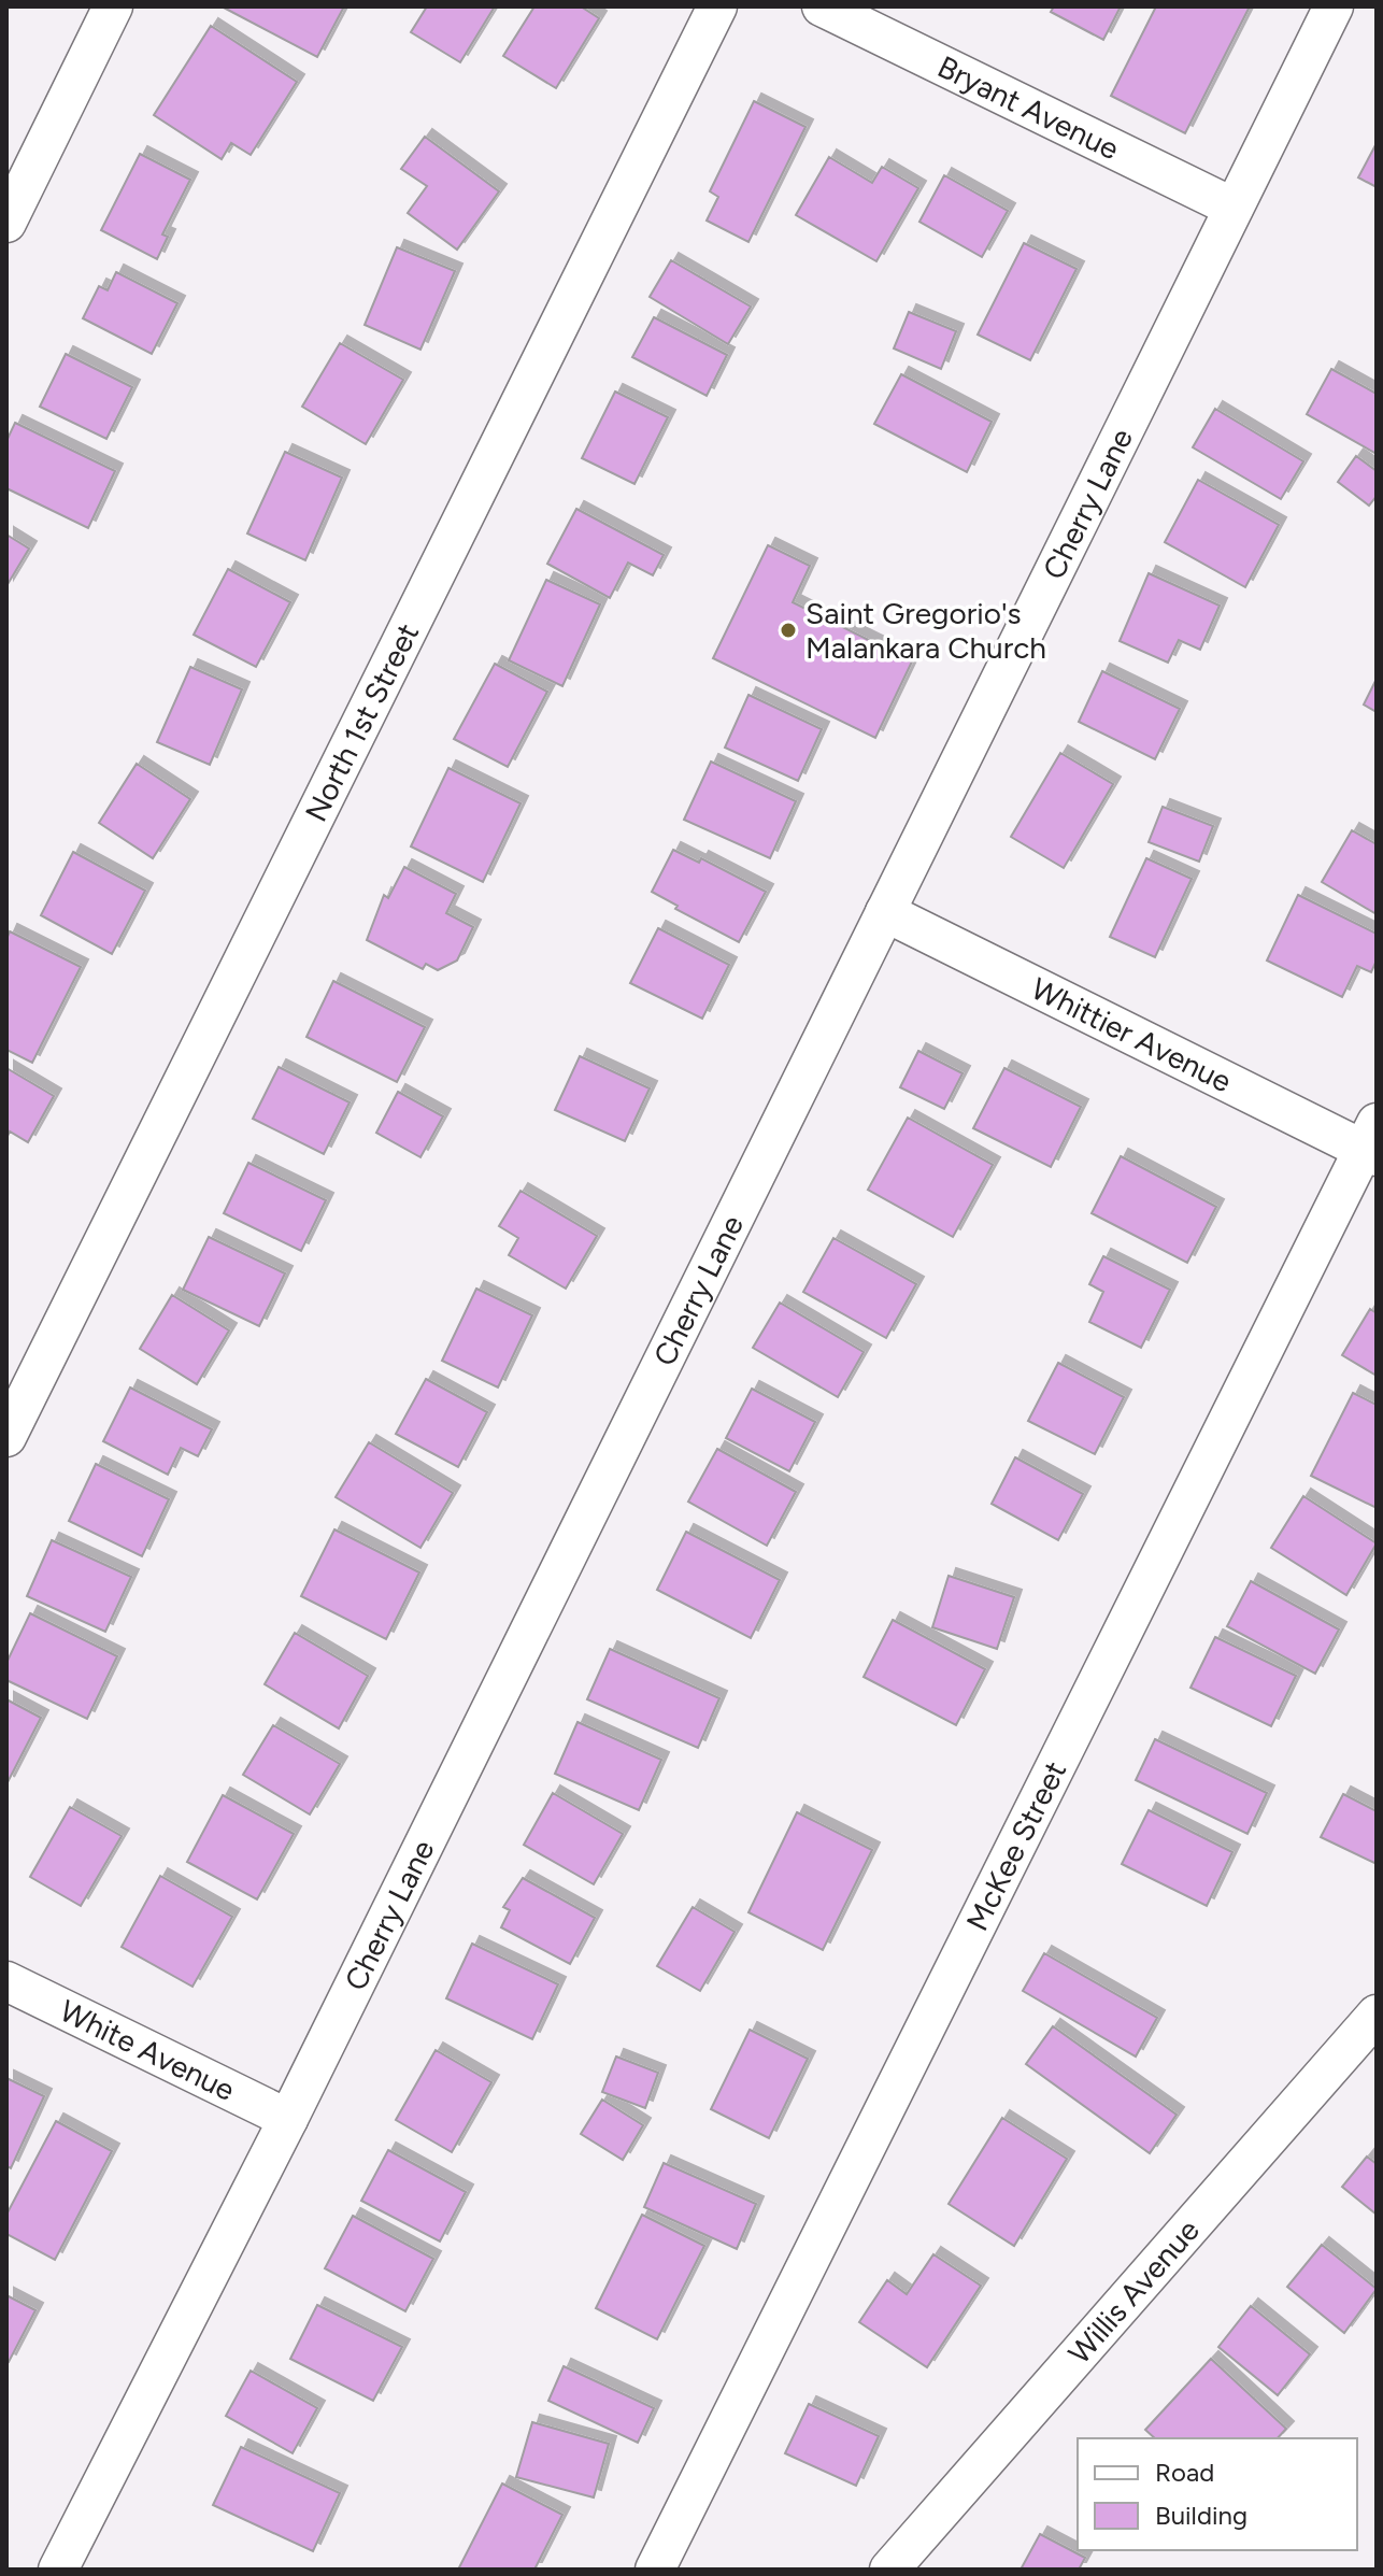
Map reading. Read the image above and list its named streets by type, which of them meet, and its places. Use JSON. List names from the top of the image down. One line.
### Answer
{"streets":{"street":["Bryant Avenue","Cherry Lane","North 1st Street","Whittier Avenue","McKee Street","White Avenue","Willis Avenue"]},"crossings":[["Bryant Avenue","Cherry Lane"],["Cherry Lane","Whittier Avenue"],["Cherry Lane","White Avenue"],["Whittier Avenue","McKee Street"]],"places":["Saint Gregorio's Malankara Church"],"legend":["Road","Building"]}
